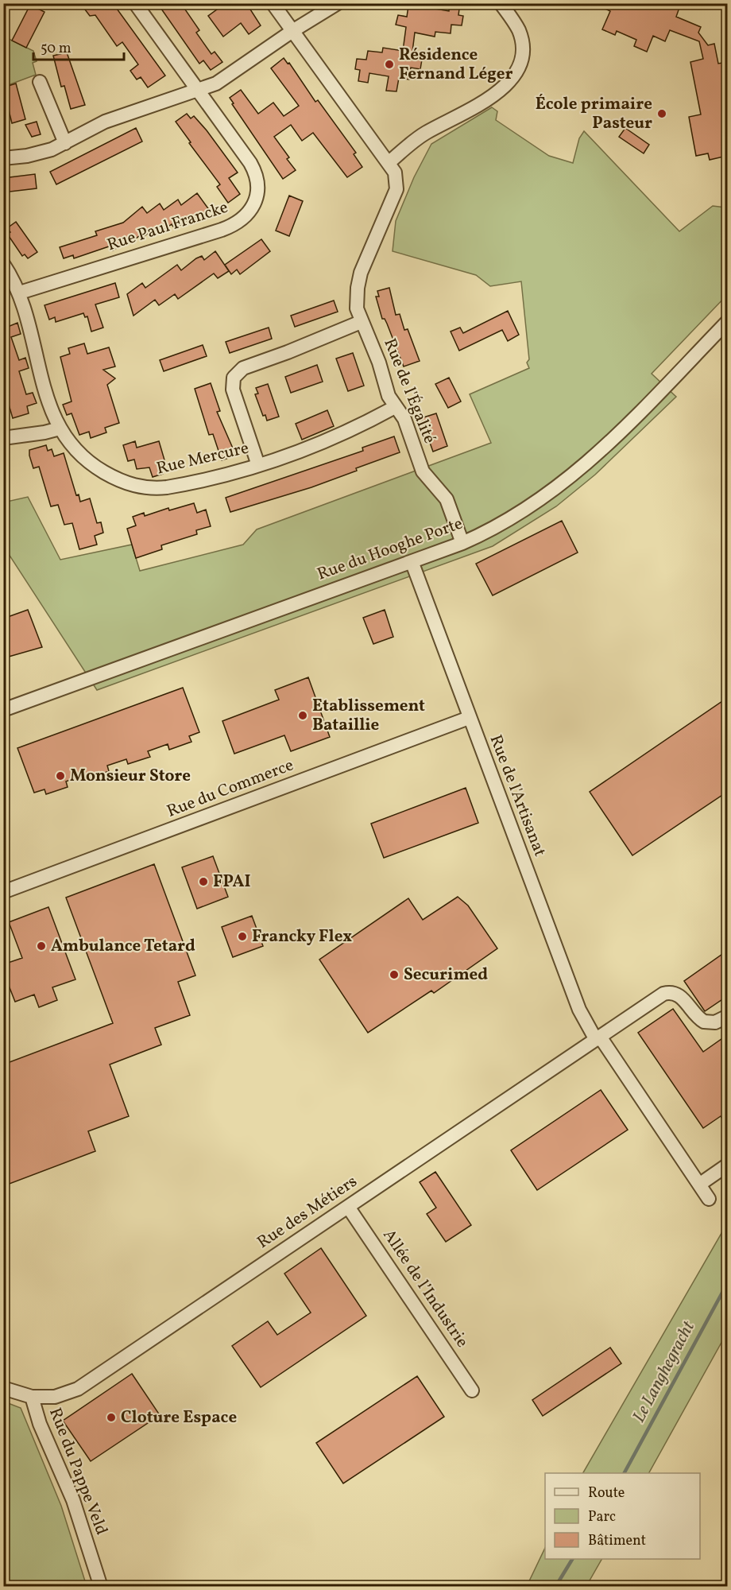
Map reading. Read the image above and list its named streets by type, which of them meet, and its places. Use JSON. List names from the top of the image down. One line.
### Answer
{"streets":{"street":["Rue Paul Francke","Rue de l'Égalité","Rue Mercure","Rue du Hooghe Porte","Rue du Commerce","Rue de l'Artisanat","Rue des Métiers","Allée de l’Industrie","Rue du Pappe Veld"]},"crossings":[["Rue Paul Francke","Rue Mercure"],["Rue de l'Égalité","Rue Mercure"],["Rue de l'Égalité","Rue du Hooghe Porte"],["Rue du Hooghe Porte","Rue de l'Artisanat"],["Rue du Commerce","Rue de l'Artisanat"],["Rue de l'Artisanat","Rue des Métiers"],["Rue des Métiers","Allée de l’Industrie"],["Rue des Métiers","Rue du Pappe Veld"]],"water":["Le Langhegracht"],"places":["Résidence Fernand Léger","École primaire Pasteur","Etablissement Bataillie","Monsieur Store","FPAI","Francky Flex","Ambulance Tetard","Securimed","Cloture Espace"],"legend":["Route","Parc","Bâtiment"],"scale_bar":"50 m"}
